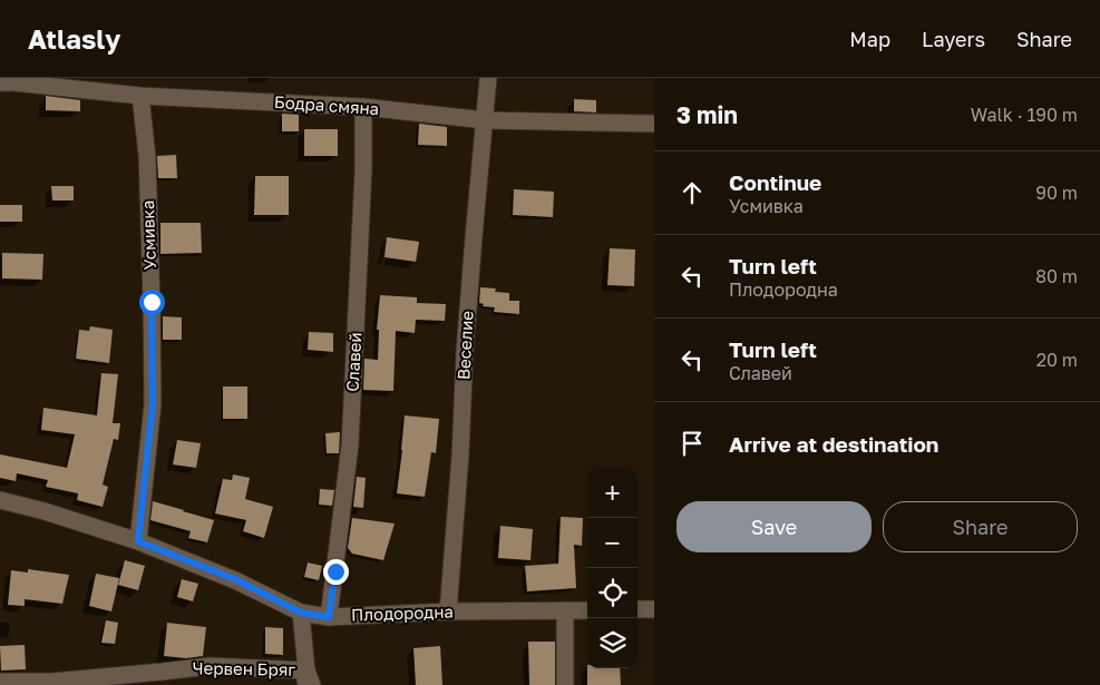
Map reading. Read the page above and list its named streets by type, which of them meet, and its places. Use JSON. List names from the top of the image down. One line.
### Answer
{"streets":{"street":["Бодра смяна","Усмивка","Веселие","Славей","Плодородна","Червен Бряг"]},"crossings":[["Бодра смяна","Усмивка"],["Бодра смяна","Веселие"],["Бодра смяна","Славей"],["Усмивка","Плодородна"],["Веселие","Плодородна"],["Славей","Плодородна"]],"page":{"header":"Atlasly","nav":["Map","Layers","Share"],"heading":["3 min","Walk · 190 m"],"list":[["Continue","Усмивка","90 m"],["Turn left","Плодородна","80 m"],["Turn left","Славей","20 m"],"Arrive at destination"],"map_buttons":["+","−"],"buttons":["Save","Share"]}}
